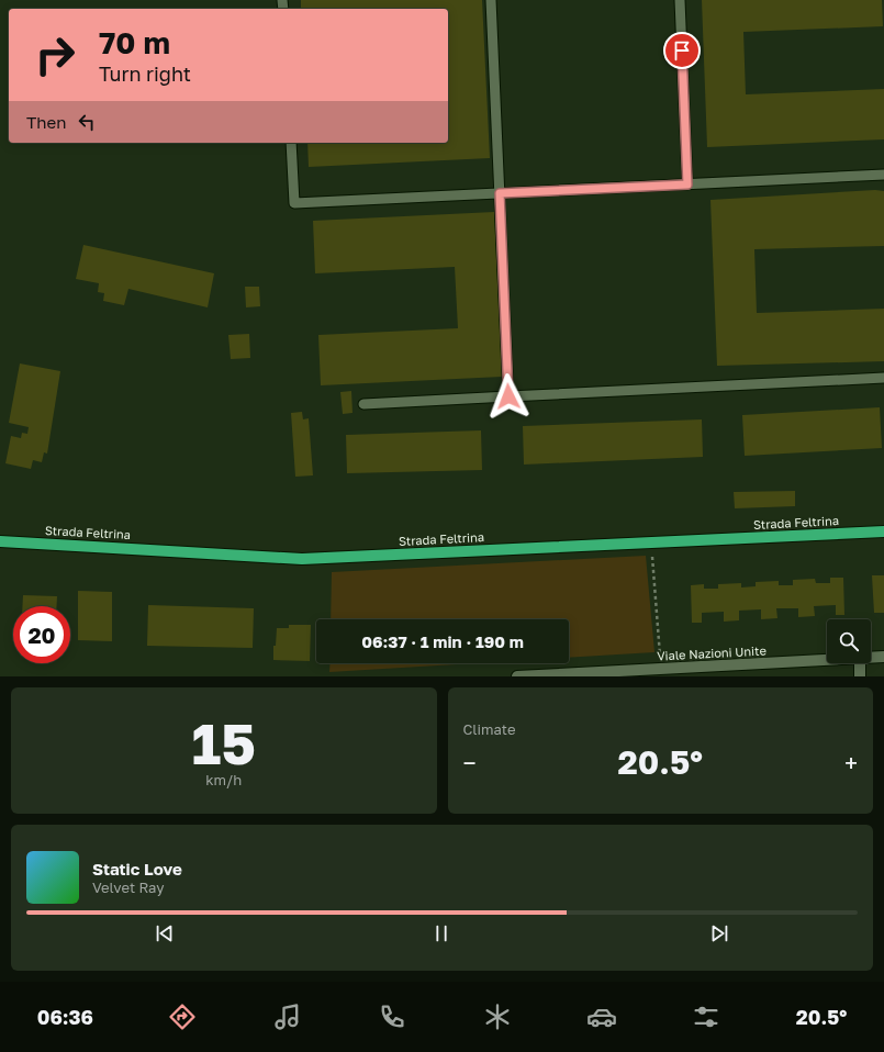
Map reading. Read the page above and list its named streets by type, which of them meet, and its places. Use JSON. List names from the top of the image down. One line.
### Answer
{"streets":{"main road":["Strada Feltrina"],"street":["Viale Nazioni Unite"]},"page":{"turn":["70 m","Turn right"],"then":"Then","limit":"20","trip":"06:37 · 1 min · 190 m","tile":[["15","km/h"],"Climate"],"heat":["−","20.5°","+"],"song":["Static Love","Velvet Ray"],"tabs":["06:36","20.5°"]}}
